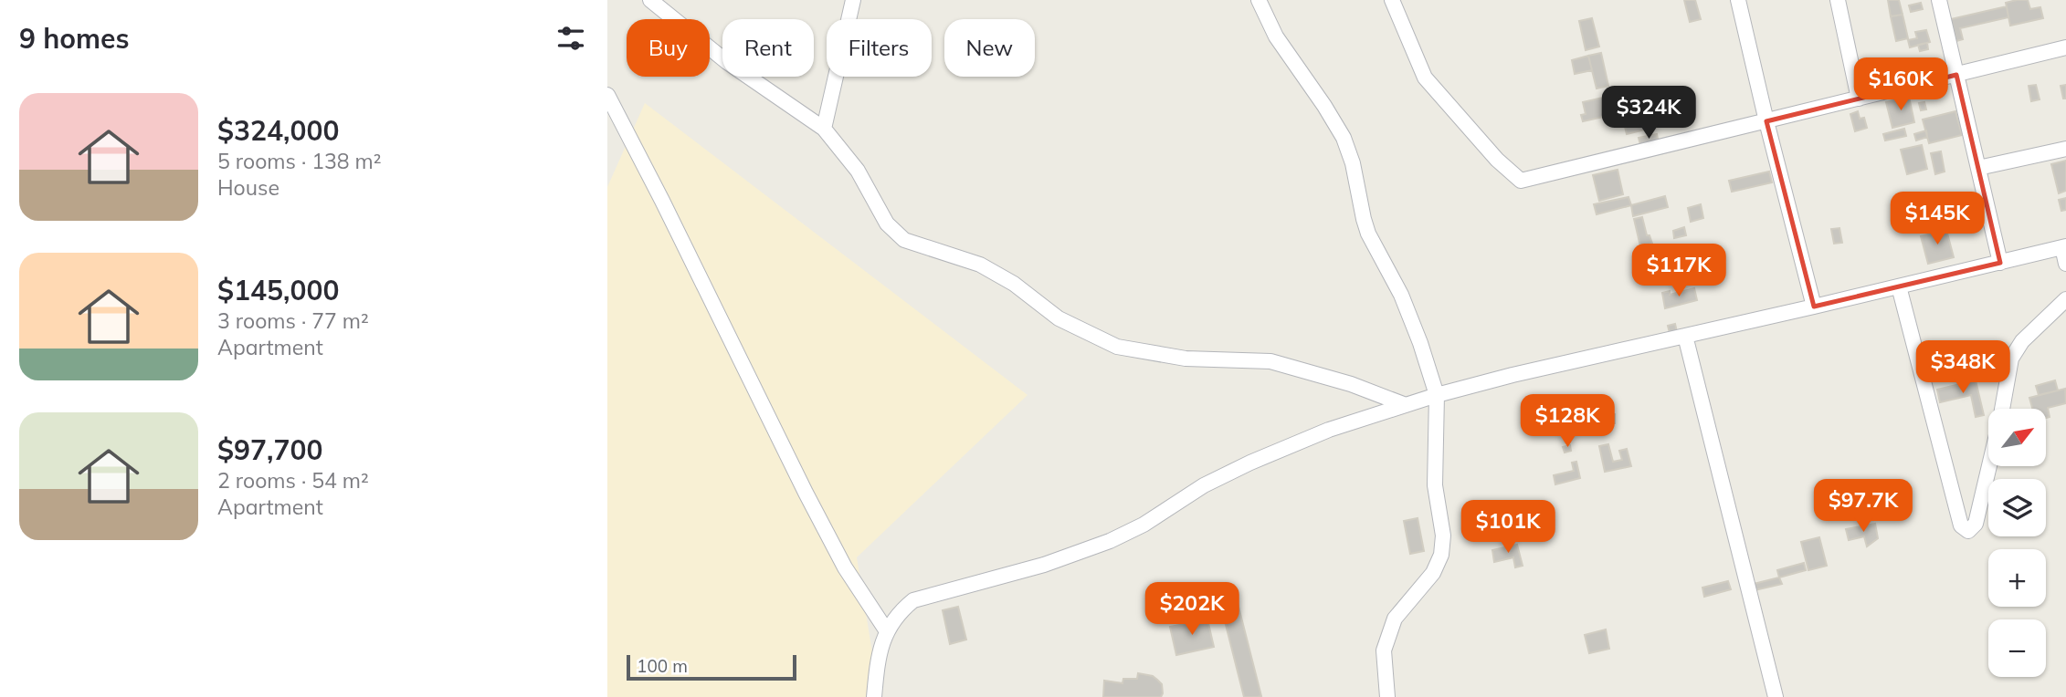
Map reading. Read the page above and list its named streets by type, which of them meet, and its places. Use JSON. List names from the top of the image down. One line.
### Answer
{"scale_bar":"100 m","north":"top right","page":{"heading":"9 homes","chip":["Buy","Rent","Filters","New"],"price":["$160K","$324K","$145K","$117K","$348K","$128K","$97.7K","$101K","$202K"],"list":[{"name":"$324,000","note":"5 rooms · 138 m² · House"},{"name":"$145,000","note":"3 rooms · 77 m² · Apartment"},{"name":"$97,700","note":"2 rooms · 54 m² · Apartment"}],"map_buttons":["+","−"],"scale":"100 m"}}
